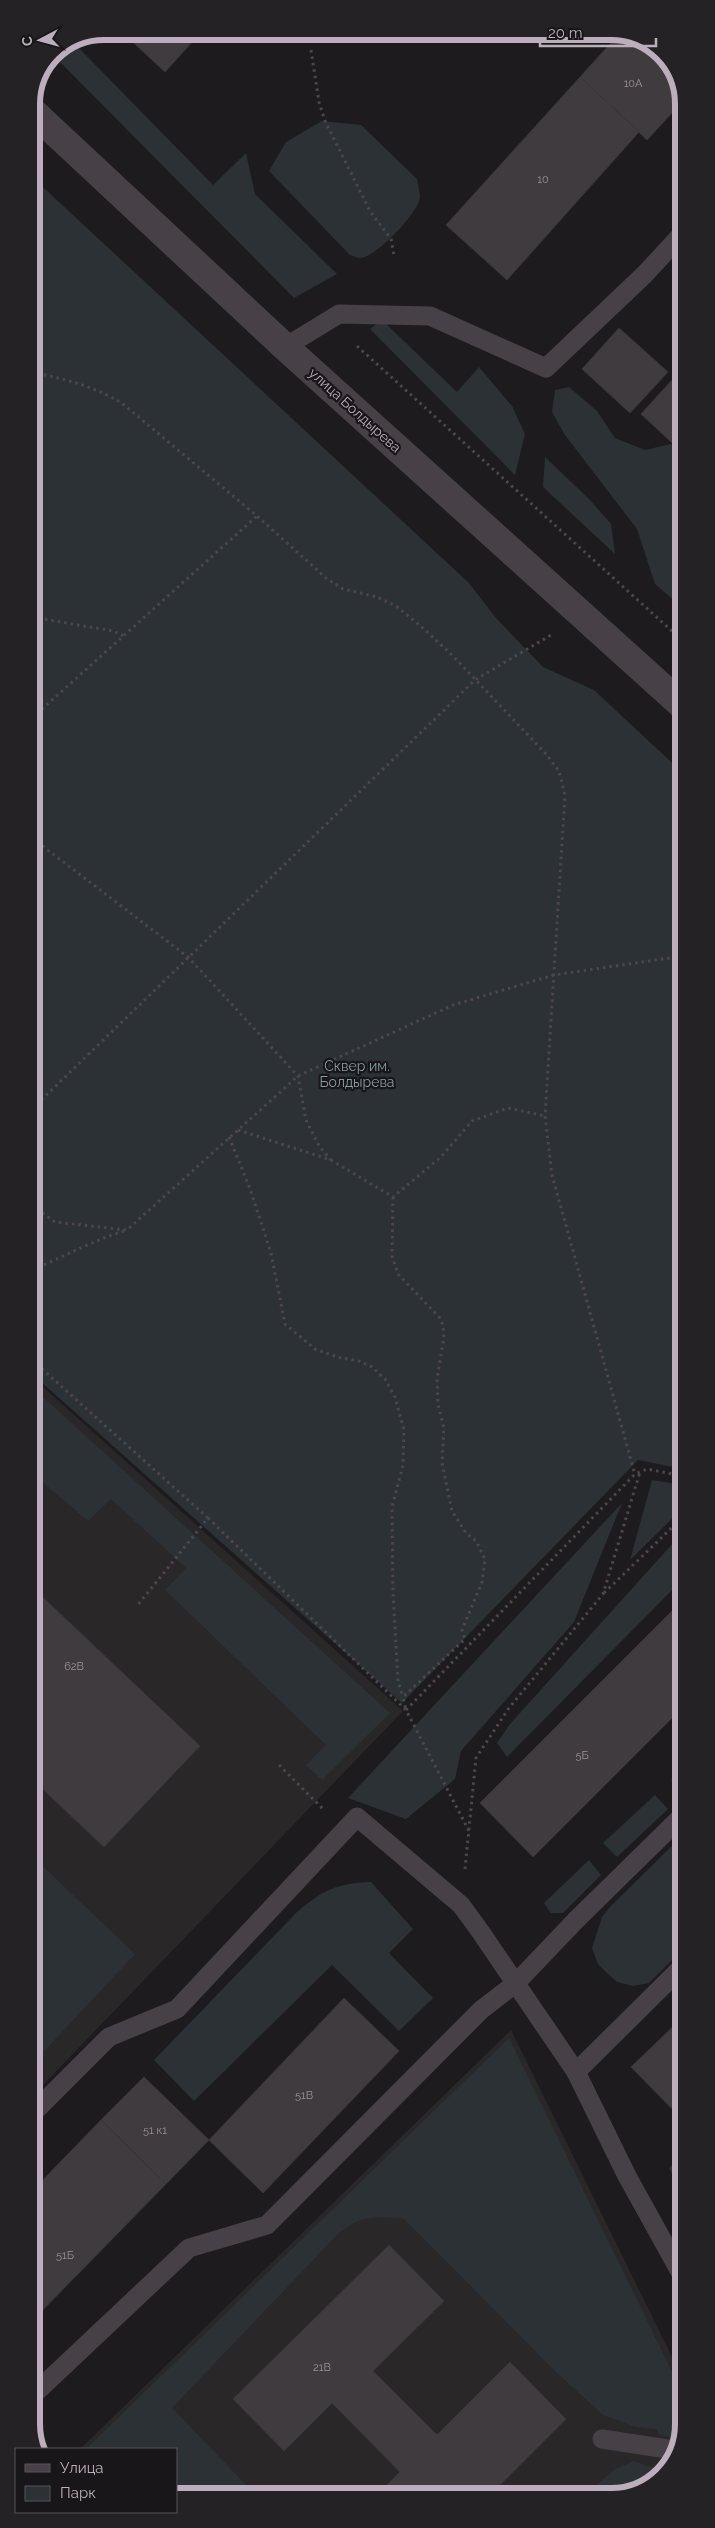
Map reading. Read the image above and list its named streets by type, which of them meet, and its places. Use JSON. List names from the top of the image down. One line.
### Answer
{"streets":{"street":["улица Болдырева"]},"parks":["Сквер им. Болдырева"],"house_numbers":["10А","10","62В","5Б","51В","51 к1","51Б","21В"],"legend":["Улица","Парк"],"scale_bar":"20 m","north":"left"}
